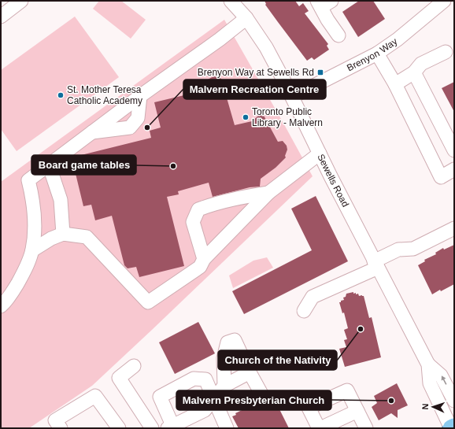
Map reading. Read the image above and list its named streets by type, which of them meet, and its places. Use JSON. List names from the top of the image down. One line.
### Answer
{"streets":{"street":["Brenyon Way","Sewells Road"]},"crossings":[["Brenyon Way","Sewells Road"]],"places":{"transit":["Brenyon Way at Sewells Rd"],"other":["St. Mother Teresa Catholic Academy","Toronto Public Library - Malvern","Malvern Recreation Centre","Board game tables","Church of the Nativity","Malvern Presbyterian Church"]},"north":"left"}
